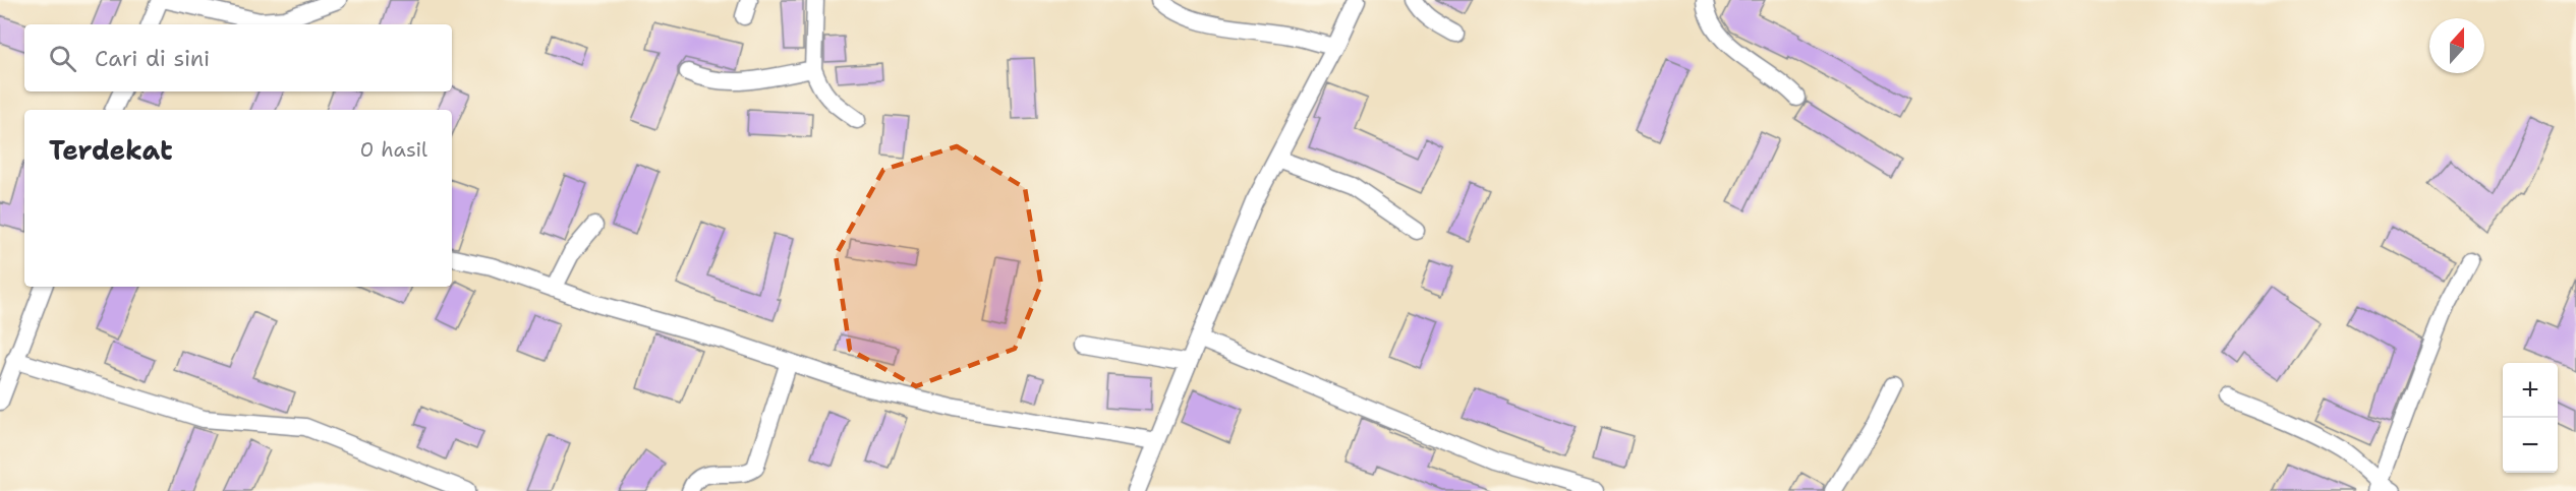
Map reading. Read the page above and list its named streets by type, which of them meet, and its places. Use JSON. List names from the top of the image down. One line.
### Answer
{"north":"top","page":{"search":"Cari di sini","heading":["Terdekat","0 hasil"],"map_buttons":["+","−"]}}
